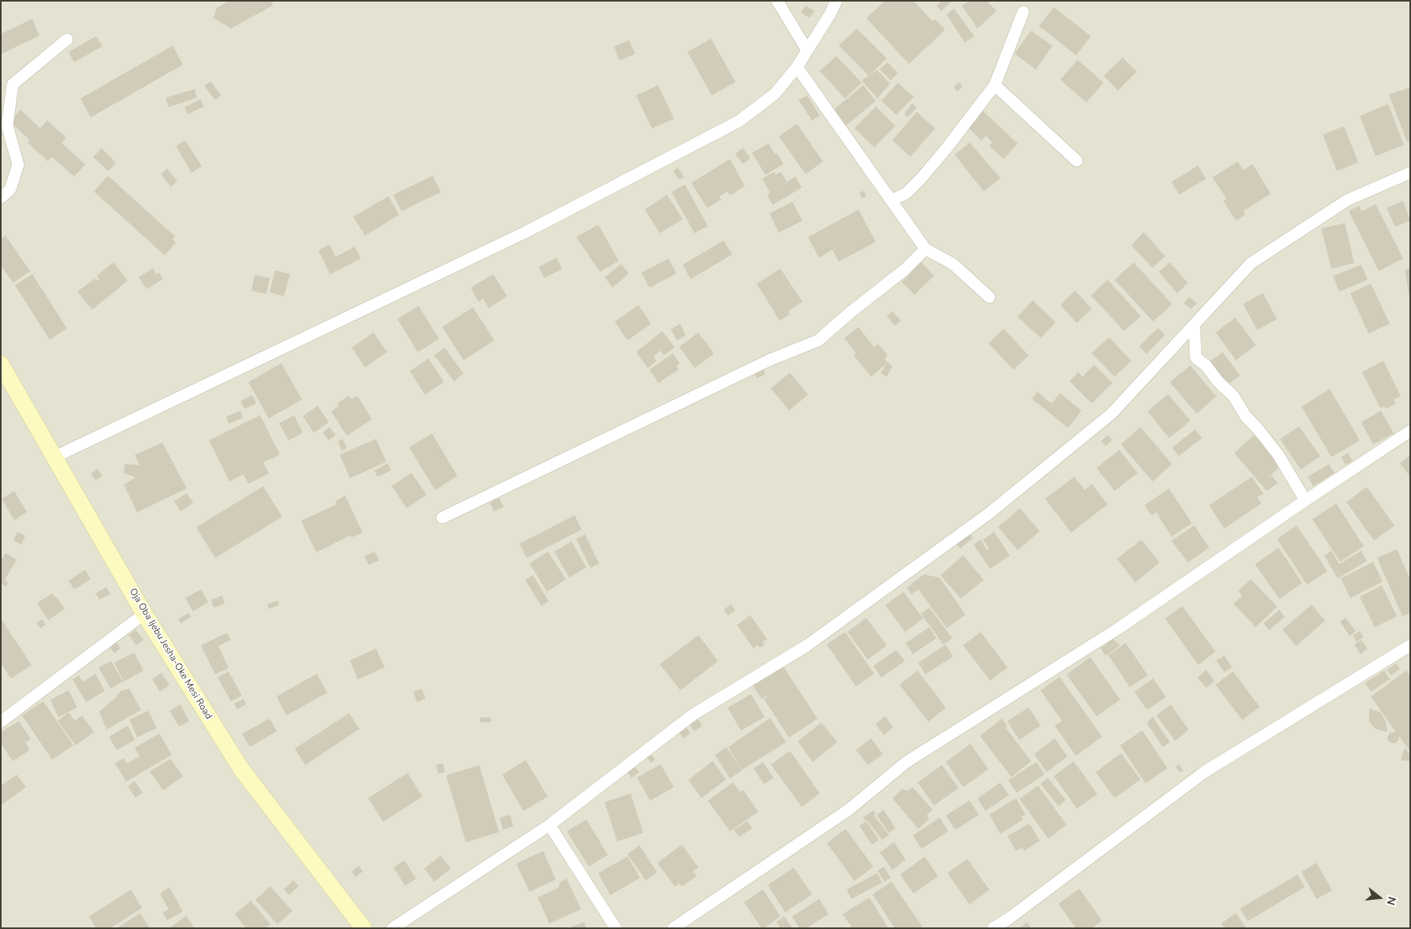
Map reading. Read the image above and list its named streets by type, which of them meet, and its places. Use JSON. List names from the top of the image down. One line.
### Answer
{"streets":{"main road":["Oja Oba Ijebu Jesha-Oke Mesi Road"]},"north":"right"}
